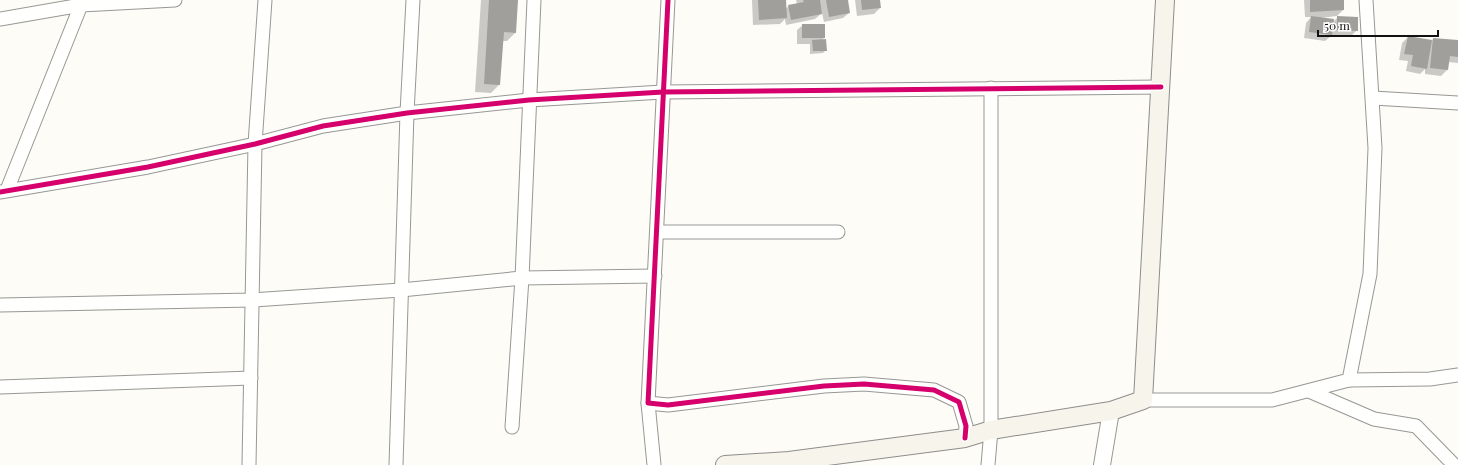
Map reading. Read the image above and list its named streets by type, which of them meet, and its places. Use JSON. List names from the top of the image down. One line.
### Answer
{"scale_bar":"50 m"}
